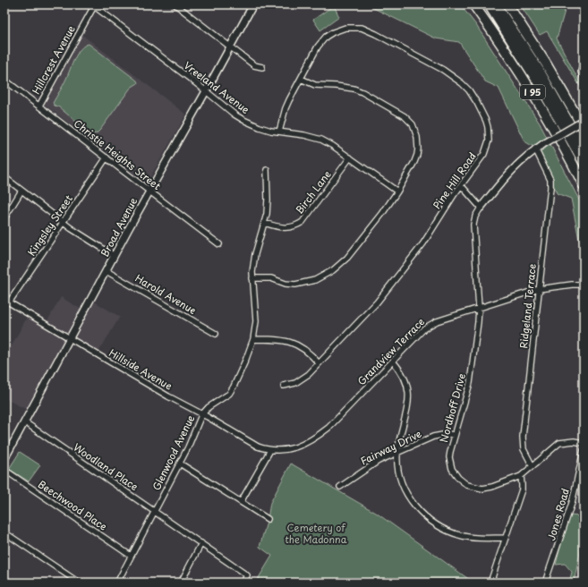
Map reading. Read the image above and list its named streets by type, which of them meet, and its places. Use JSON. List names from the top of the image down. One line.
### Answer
{"streets":{"highway":["I 95"],"street":["Hillcrest Avenue","Vreeland Avenue","Christie Heights Street","Pine Hill Road","Birch Lane","Kingsley Street","Broad Avenue","Harold Avenue","Ridgeland Terrace","Grandview Terrace","Hillside Avenue","Nordhoff Drive","Fairway Drive","Glenwood Avenue","Woodland Place","Beechwood Place","Jones Road"]},"crossings":[["Hillcrest Avenue","Vreeland Avenue"],["Hillcrest Avenue","Christie Heights Street"],["Vreeland Avenue","Pine Hill Road"],["Vreeland Avenue","Birch Lane"],["Vreeland Avenue","Broad Avenue"],["Christie Heights Street","Kingsley Street"],["Christie Heights Street","Broad Avenue"],["Birch Lane","Glenwood Avenue"],["Kingsley Street","Hillside Avenue"],["Broad Avenue","Harold Avenue"],["Broad Avenue","Hillside Avenue"],["Broad Avenue","Woodland Place"],["Ridgeland Terrace","Grandview Terrace"],["Ridgeland Terrace","Nordhoff Drive"],["Grandview Terrace","Hillside Avenue"],["Grandview Terrace","Nordhoff Drive"],["Hillside Avenue","Glenwood Avenue"],["Nordhoff Drive","Fairway Drive"],["Glenwood Avenue","Woodland Place"],["Glenwood Avenue","Beechwood Place"]],"parks":["Cemetery of the Madonna"]}
